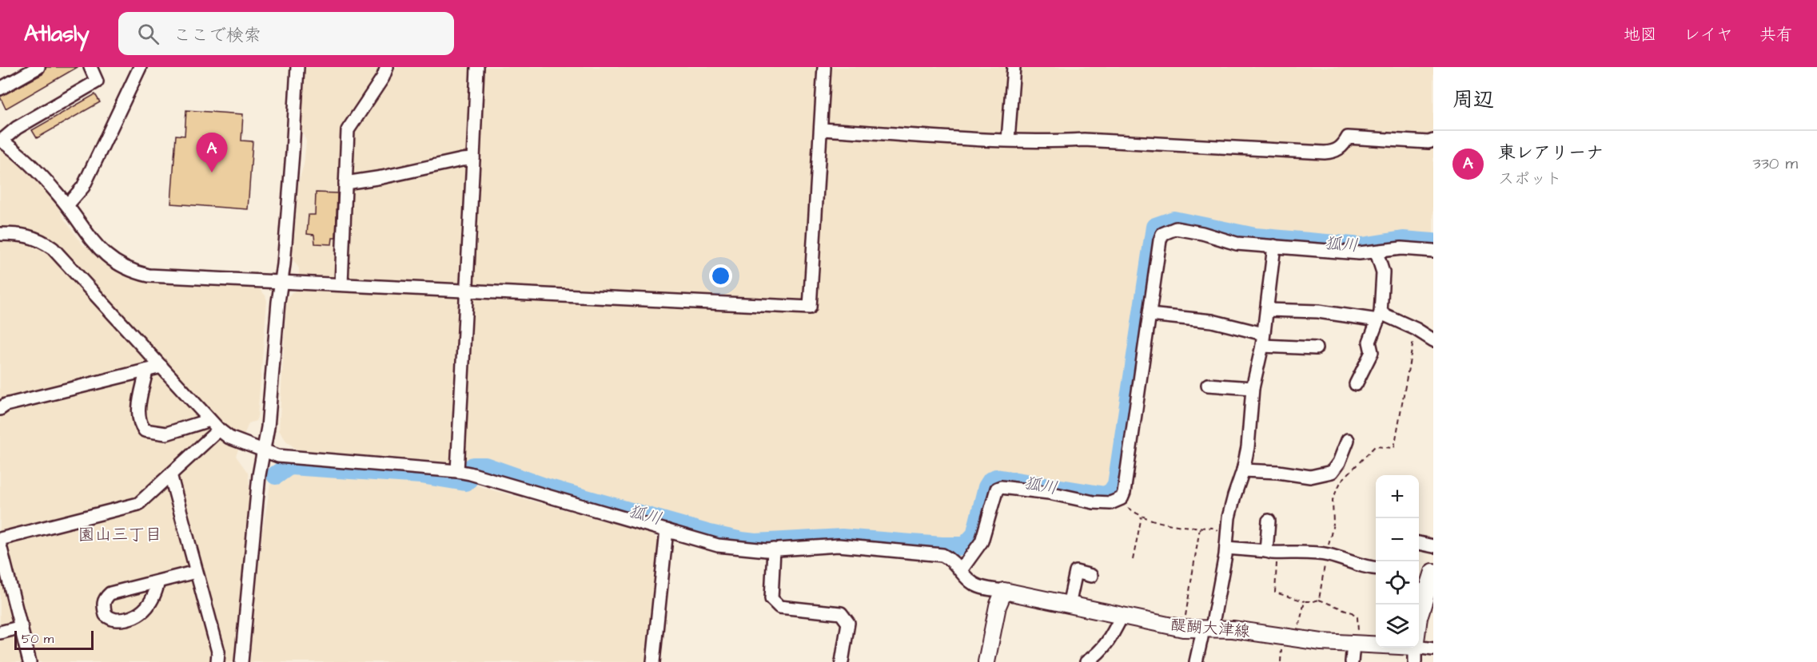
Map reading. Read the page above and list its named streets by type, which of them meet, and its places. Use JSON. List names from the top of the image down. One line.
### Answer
{"streets":{"main road":["醍醐大津線"]},"districts":["園山三丁目"],"water":["狐川"],"scale_bar":"50 m","page":{"header":"Atlasly","search":"ここで検索","nav":["地図","レイヤ","共有"],"heading":"周辺","list":[{"mark":"A","name":"東レアリーナ","note":"スポット","value":"330 m"}],"pins":"A","map_buttons":["+","−"],"scale":"50 m"}}
